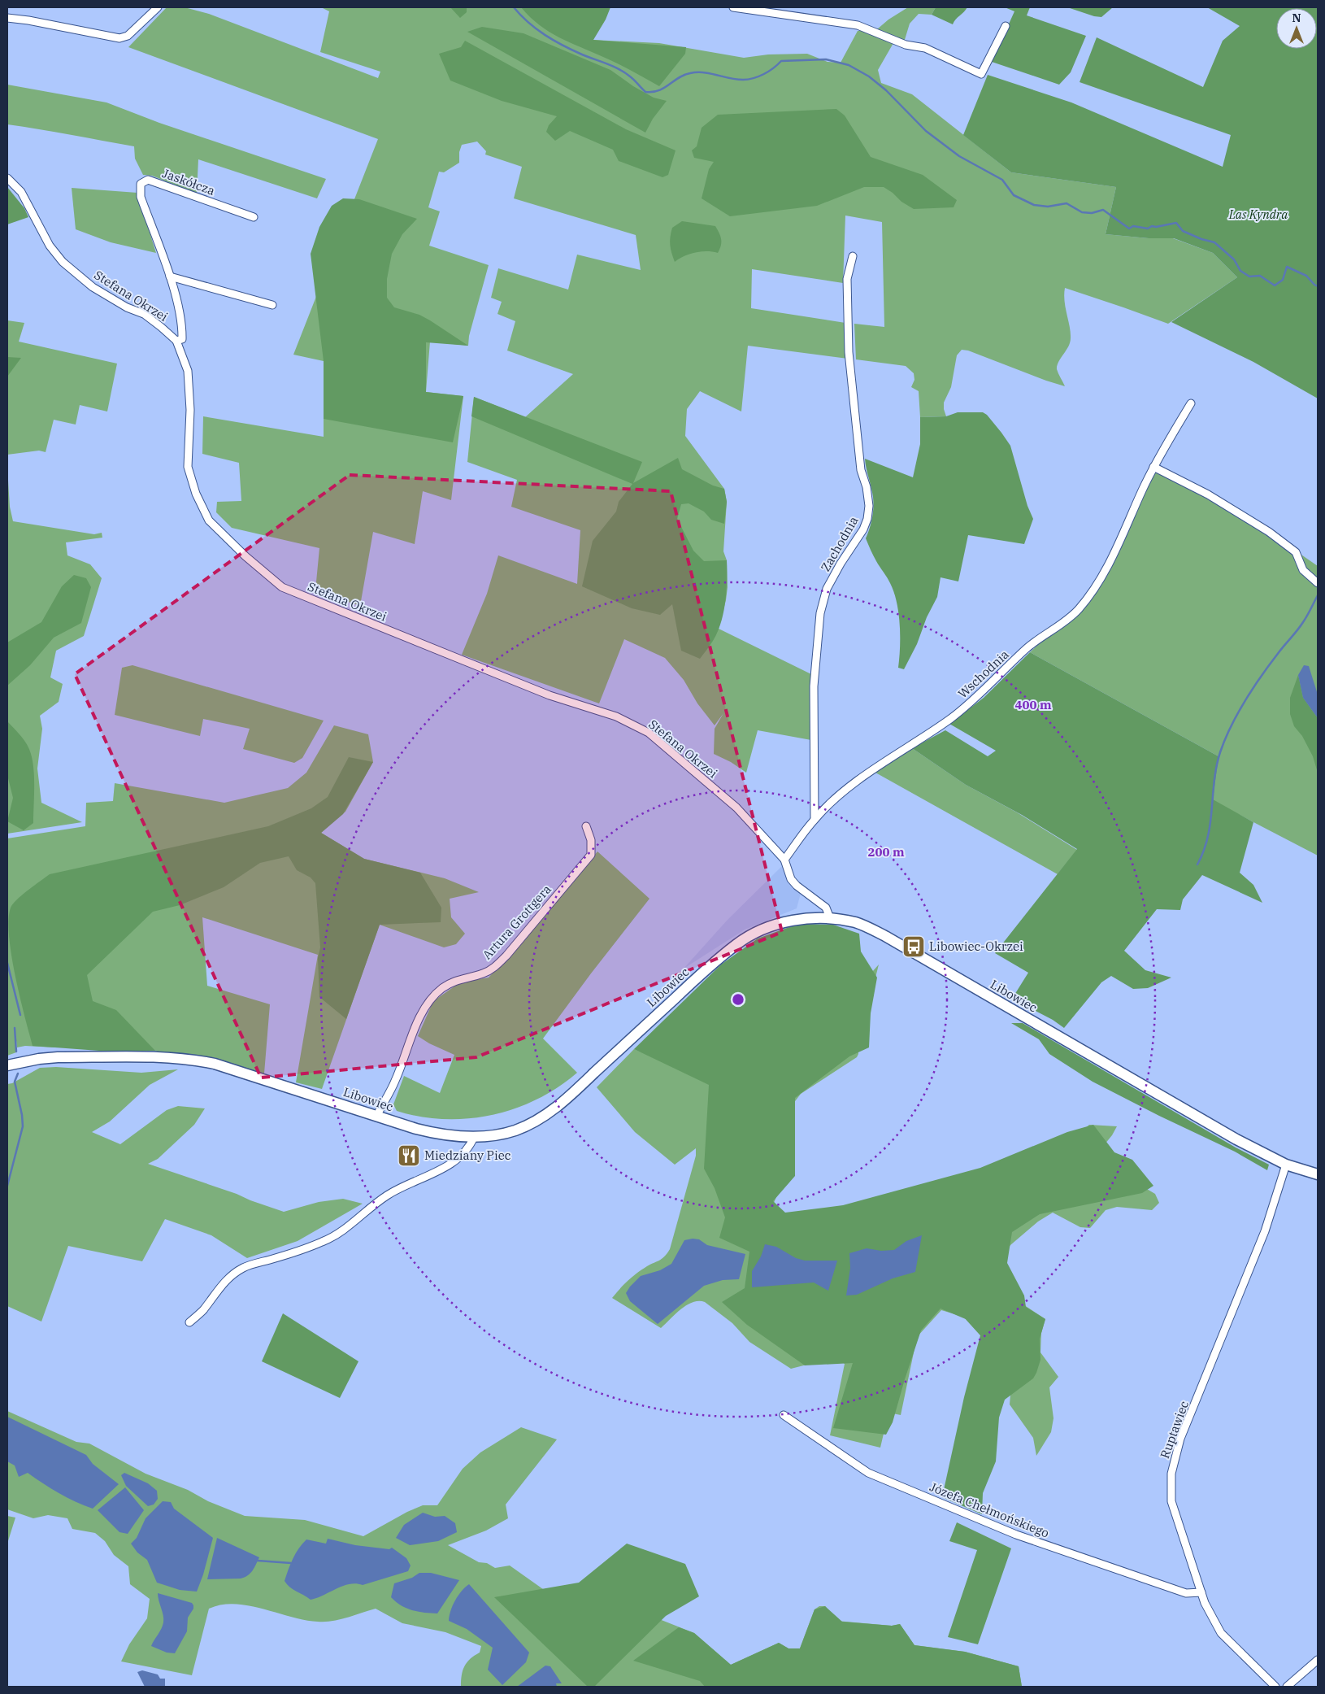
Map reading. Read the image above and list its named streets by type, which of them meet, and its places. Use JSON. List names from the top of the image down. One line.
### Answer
{"streets":{"street":["Jaskółcza","Stefana Okrzei","Zachodnia","Wschodnia","Artura Grottgera","Libowiec","Ruptawiec","Józefa Chełmońskiego"]},"crossings":[["Jaskółcza","Stefana Okrzei"],["Stefana Okrzei","Wschodnia"],["Stefana Okrzei","Libowiec"],["Zachodnia","Wschodnia"],["Artura Grottgera","Libowiec"],["Libowiec","Ruptawiec"],["Ruptawiec","Józefa Chełmońskiego"]],"parks":["Las Kyndra"],"places":{"bus stop":["Libowiec-Okrzei"],"restaurant":["Miedziany Piec"]},"north":"top","rings":["400 m","200 m"]}
